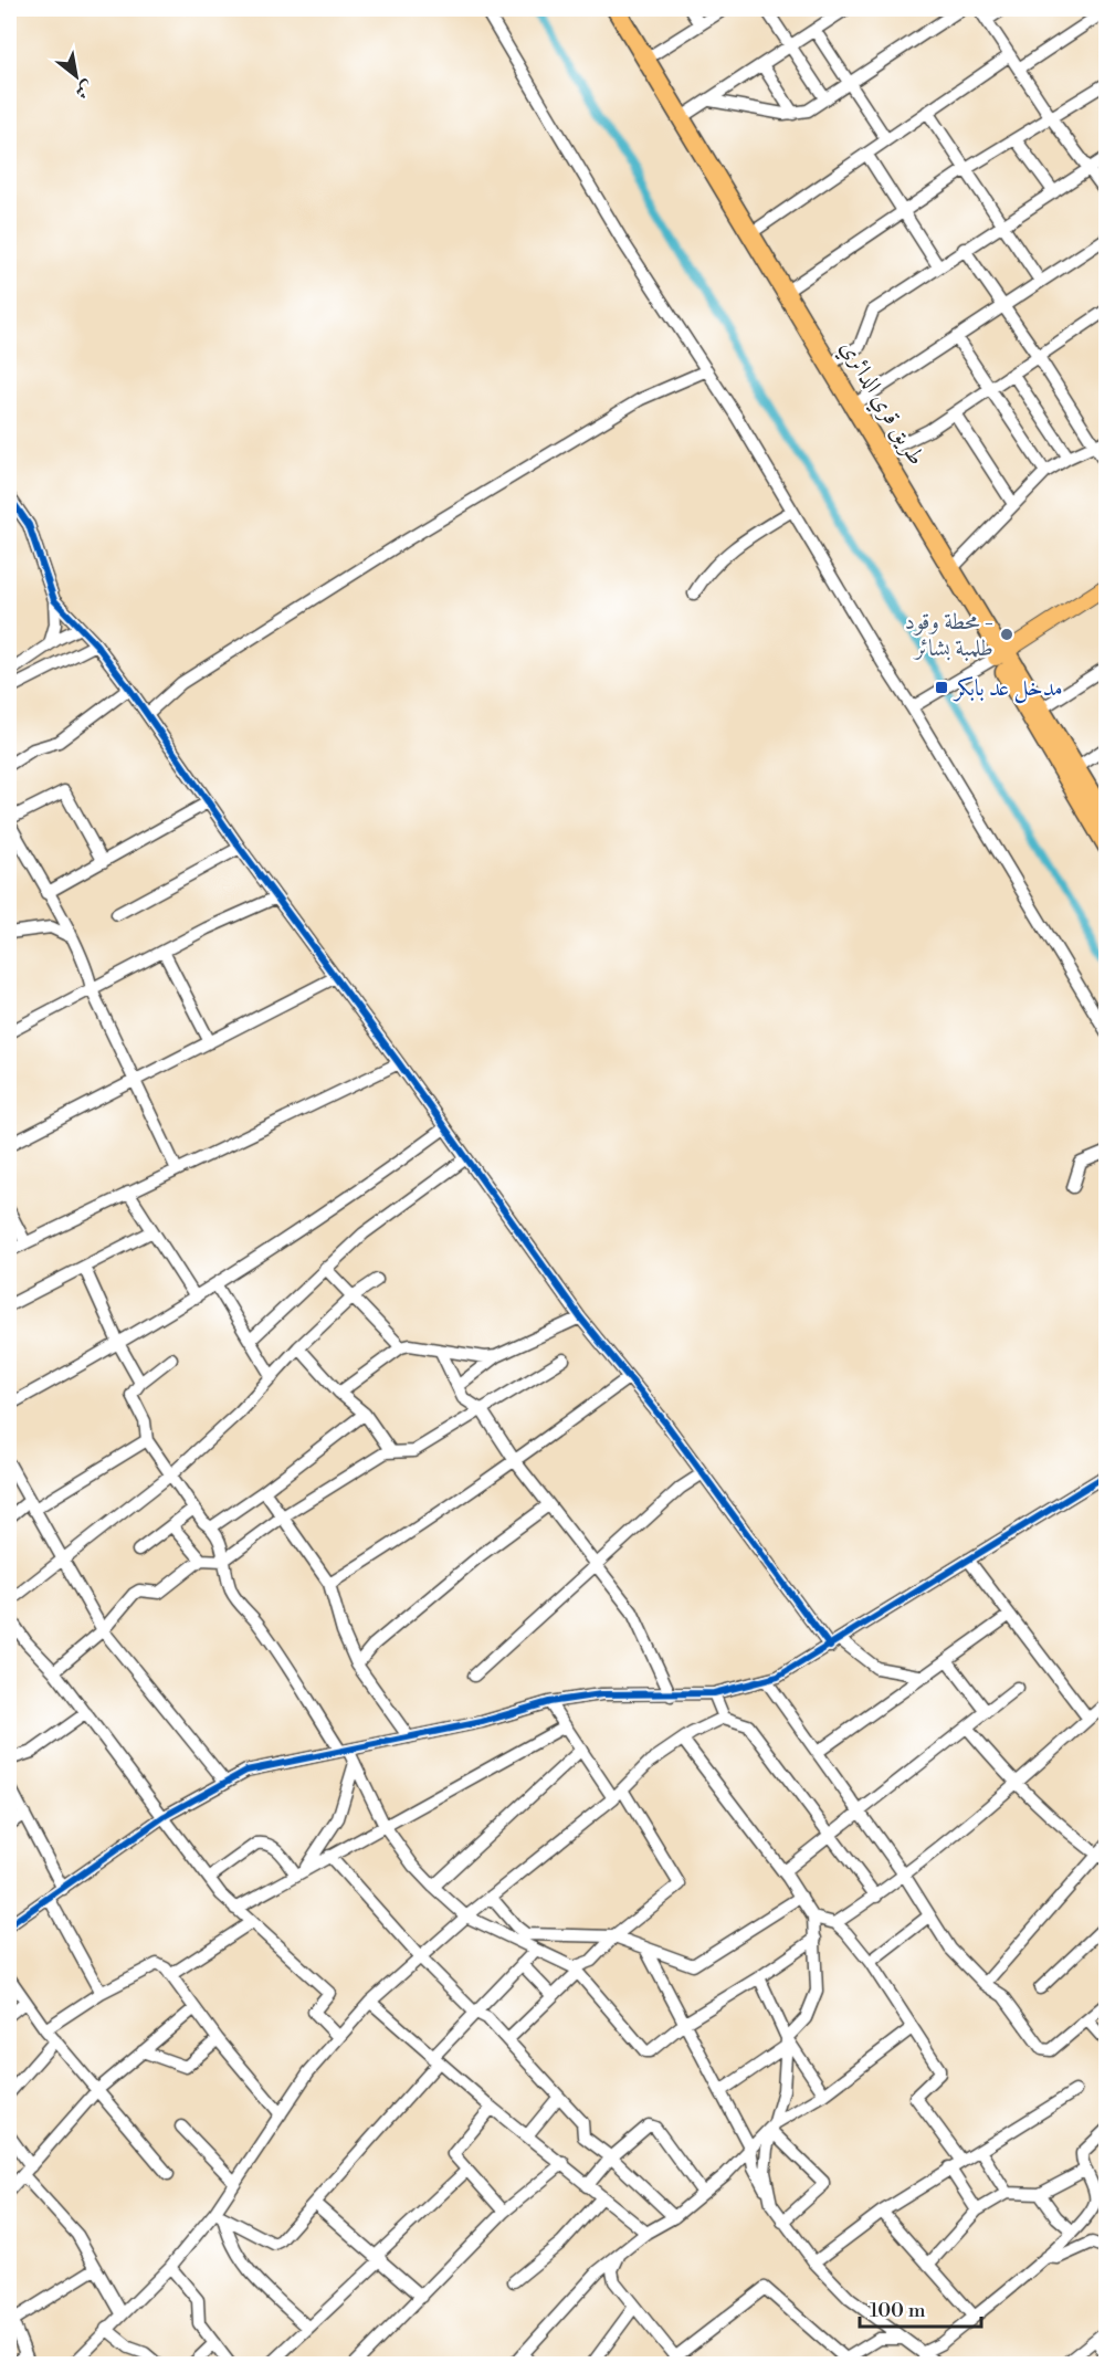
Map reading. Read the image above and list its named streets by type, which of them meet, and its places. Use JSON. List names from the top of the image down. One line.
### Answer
{"streets":{"highway":["طريق قري الدائري"]},"places":{"other":["محطة وقود - طلمبة بشائر"],"transit":["مدخل عد بابكر"]},"scale_bar":"100 m","north":"bottom right"}
